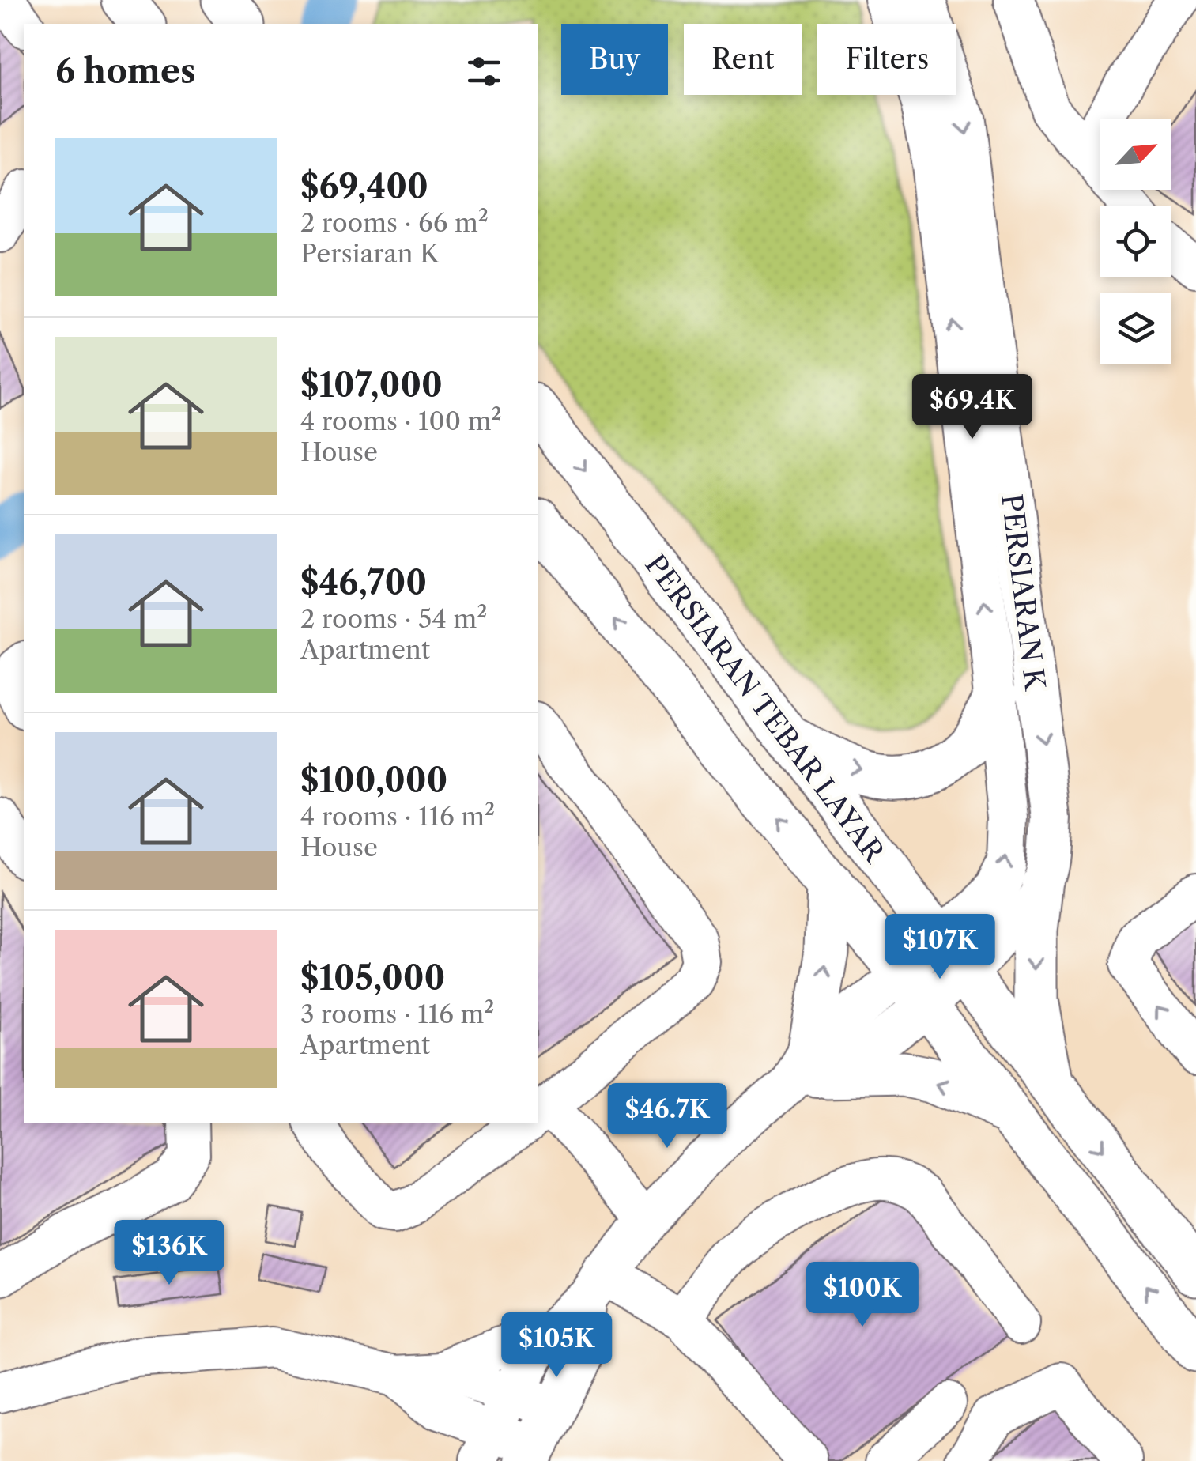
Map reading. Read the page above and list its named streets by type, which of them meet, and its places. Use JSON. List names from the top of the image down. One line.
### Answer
{"streets":{"main road":["PERSIARAN TEBAR LAYAR"],"street":["PERSIARAN K"]},"crossings":[["PERSIARAN K","PERSIARAN TEBAR LAYAR"]],"north":"top right","page":{"chip":["Buy","Rent","Filters"],"heading":"6 homes","list":[{"name":"$69,400","note":"2 rooms · 66 m² · Persiaran K"},{"name":"$107,000","note":"4 rooms · 100 m² · House"},{"name":"$46,700","note":"2 rooms · 54 m² · Apartment"},{"name":"$100,000","note":"4 rooms · 116 m² · House"},{"name":"$105,000","note":"3 rooms · 116 m² · Apartment"}],"price":["$69.4K","$107K","$46.7K","$136K","$100K","$105K"]}}
